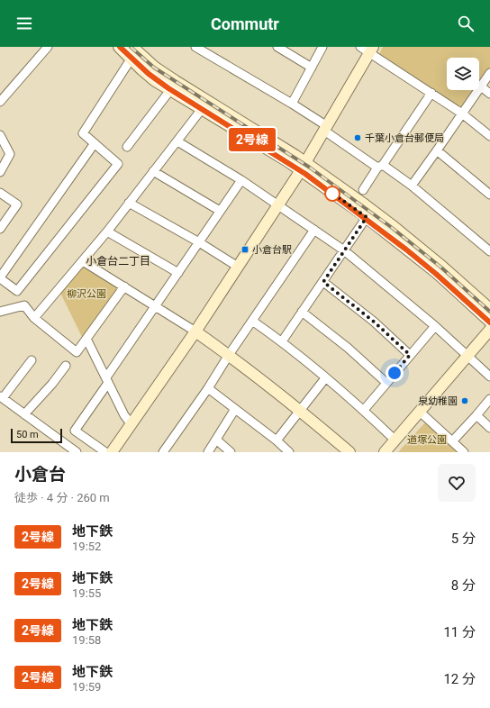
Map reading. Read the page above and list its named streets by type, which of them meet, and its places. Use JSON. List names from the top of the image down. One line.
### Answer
{"districts":["小倉台二丁目"],"parks":["柳沢公園","道塚公園"],"places":{"other":["千葉小倉台郵便局","泉幼稚園"],"transit":["小倉台駅"]},"lines":["metro line 2号線"],"scale_bar":"50 m","page":{"header":"Commutr","on_map":"2号線","scale":"50 m","heading":["小倉台","徒歩 · 4 分 · 260 m"],"list":[{"mark":"2号線","name":"地下鉄","note":"19:52","value":"5 分"},{"mark":"2号線","name":"地下鉄","note":"19:55","value":"8 分"},{"mark":"2号線","name":"地下鉄","note":"19:58","value":"11 分"},{"mark":"2号線","name":"地下鉄","note":"19:59","value":"12 分"}]}}
